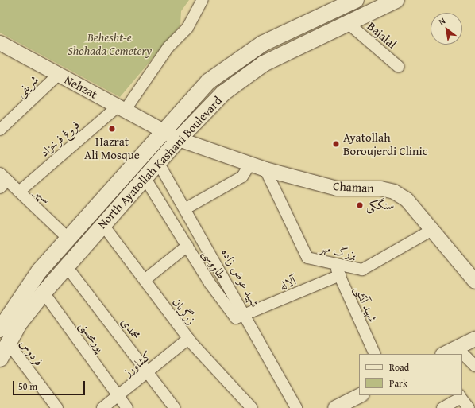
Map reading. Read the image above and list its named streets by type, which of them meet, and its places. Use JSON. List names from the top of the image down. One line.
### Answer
{"streets":{"main road":["North Ayatollah Kashani Boulevard"],"street":["Bajalal","شریفی","Nehzat","فروغ فرخزاد","Chaman","سپهر","بزرگ مهر","طاووسی","شهید عوض زاده","آلاله","شهید آتشی","زرگریان","محمدی","پورمحسنی","فردوس","کشاورز"]},"crossings":[["Bajalal","North Ayatollah Kashani Boulevard"],["شریفی","Nehzat"],["Nehzat","فروغ فرخزاد"],["Nehzat","North Ayatollah Kashani Boulevard"],["Nehzat","Chaman"],["فروغ فرخزاد","سپهر"],["North Ayatollah Kashani Boulevard","Chaman"],["North Ayatollah Kashani Boulevard","سپهر"],["North Ayatollah Kashani Boulevard","طاووسی"],["North Ayatollah Kashani Boulevard","شهید عوض زاده"],["North Ayatollah Kashani Boulevard","زرگریان"],["North Ayatollah Kashani Boulevard","محمدی"],["North Ayatollah Kashani Boulevard","پورمحسنی"],["North Ayatollah Kashani Boulevard","فردوس"],["Chaman","بزرگ مهر"],["بزرگ مهر","شهید آتشی"],["طاووسی","شهید عوض زاده"],["طاووسی","آلاله"],["طاووسی","زرگریان"],["شهید عوض زاده","آلاله"],["آلاله","شهید آتشی"],["زرگریان","کشاورز"],["محمدی","کشاورز"],["پورمحسنی","کشاورز"]],"parks":["Behesht-e Shohada Cemetery"],"places":["Hazrat Ali Mosque","Ayatollah Boroujerdi Clinic","سنگکی"],"legend":["Road","Park"],"scale_bar":"50 m","north":"top left"}
